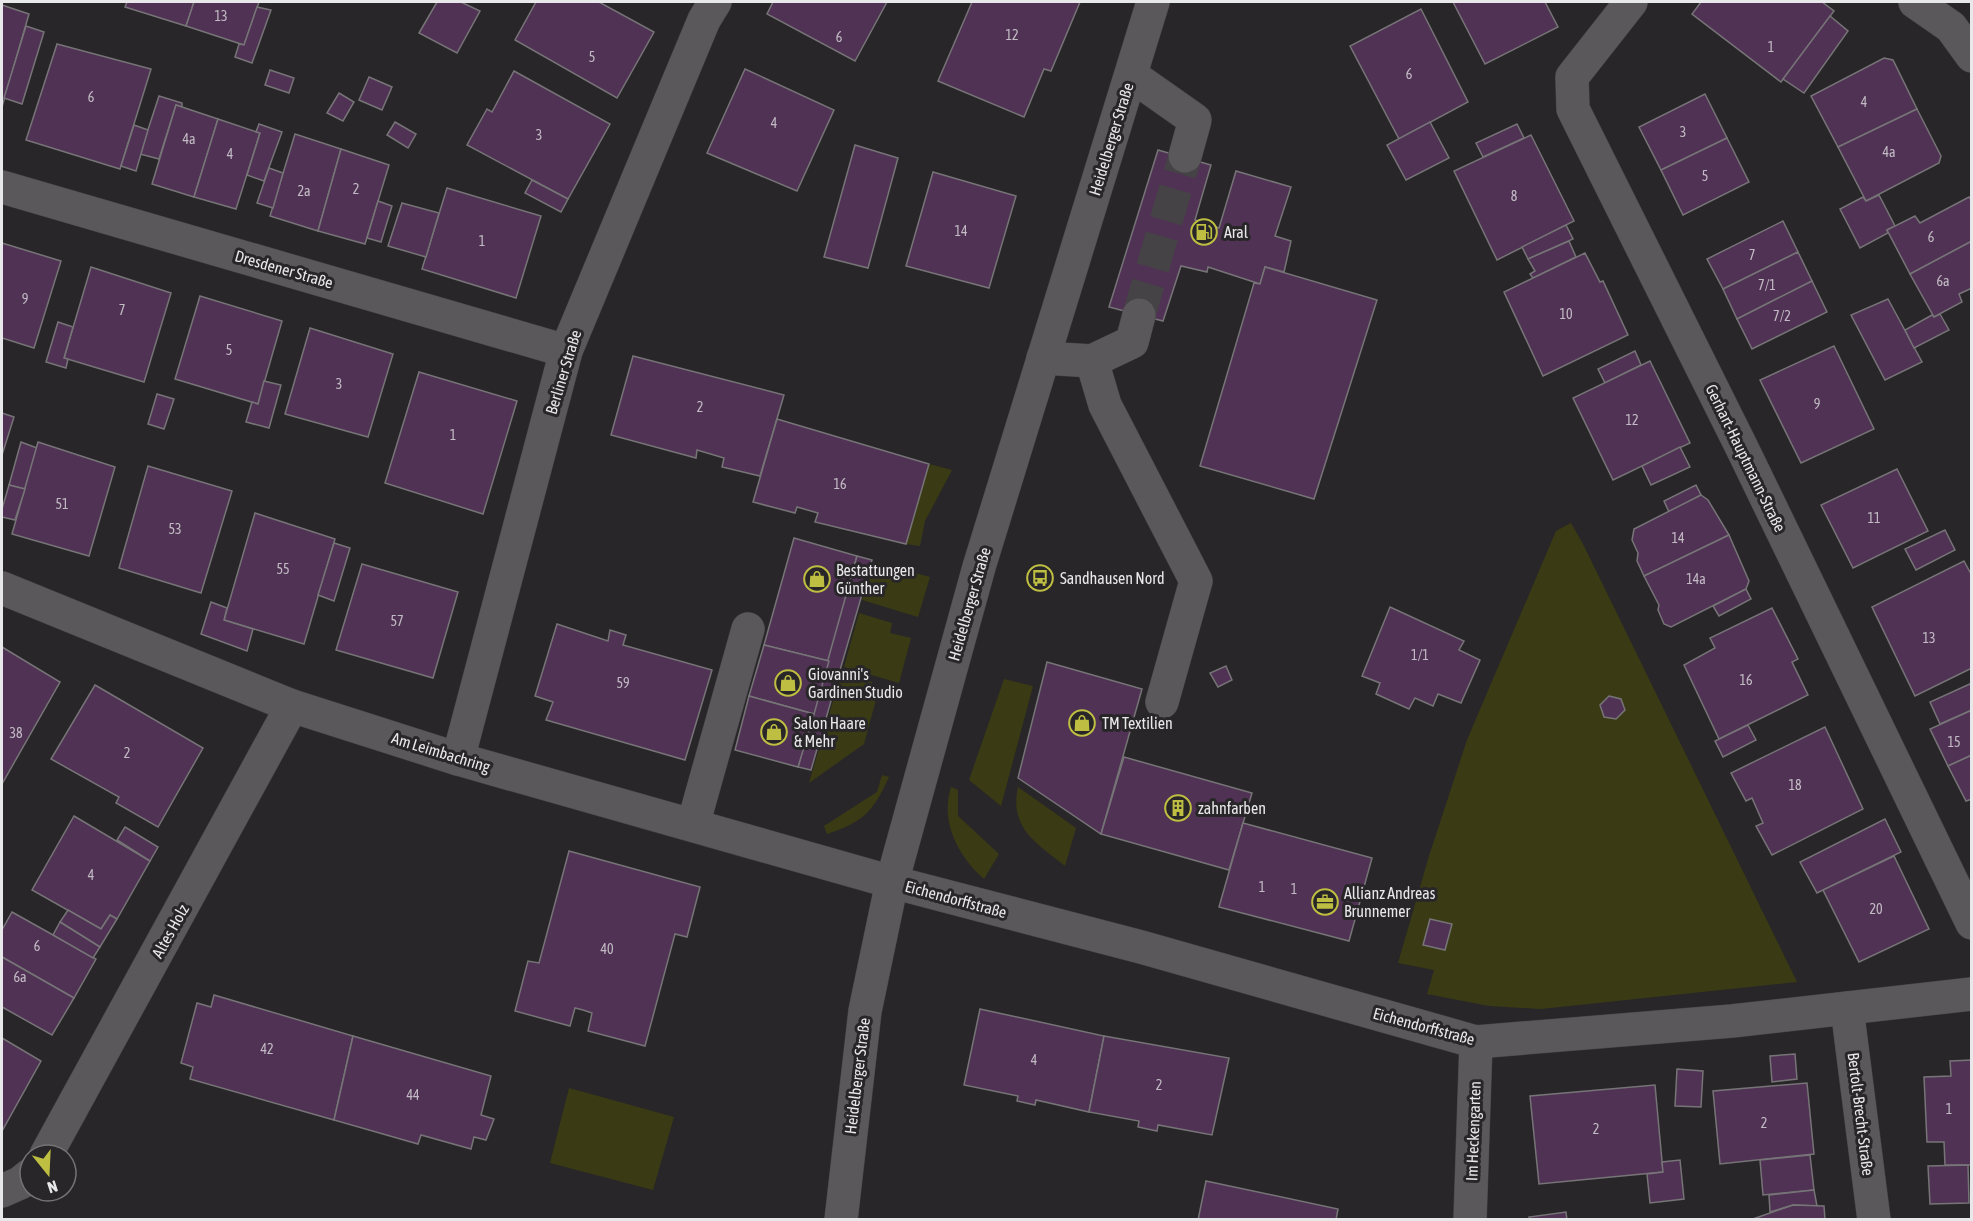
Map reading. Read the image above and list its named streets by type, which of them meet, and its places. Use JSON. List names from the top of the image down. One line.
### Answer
{"streets":{"street":["Heidelberger Straße","Dresdener Straße","Berliner Straße","Gerhart-Hauptmann-Straße","Am Leimbachring","Eichendorffstraße","Altes Holz","Bertolt-Brecht-Straße","Im Heckengarten"]},"crossings":[["Heidelberger Straße","Am Leimbachring"],["Heidelberger Straße","Eichendorffstraße"],["Dresdener Straße","Berliner Straße"],["Berliner Straße","Am Leimbachring"],["Am Leimbachring","Eichendorffstraße"],["Am Leimbachring","Altes Holz"],["Eichendorffstraße","Bertolt-Brecht-Straße"],["Eichendorffstraße","Im Heckengarten"]],"places":{"fuel station":["Aral"],"bus stop":["Sandhausen Nord"],"shop":["Bestattungen Günther","Giovanni's Gardinen Studio","TM Textilien","Salon Haare & Mehr"],"building":["zahnfarben"],"office":["Allianz Andreas Brunnemer"]},"house_numbers":["13","12","6","1","5","6","6","4","4","3","3","4a","4a","4","5","2","2a","8","14","6","1","7","6a","7/1","9","7","10","7/2","5","3","9","2","12","1","16","51","11","53","14","55","14a","57","13","1/1","16","59","38","15","2","18","4","1","1","20","6","40","6a","42","4","2","44","1","2","2"],"north":"bottom"}
